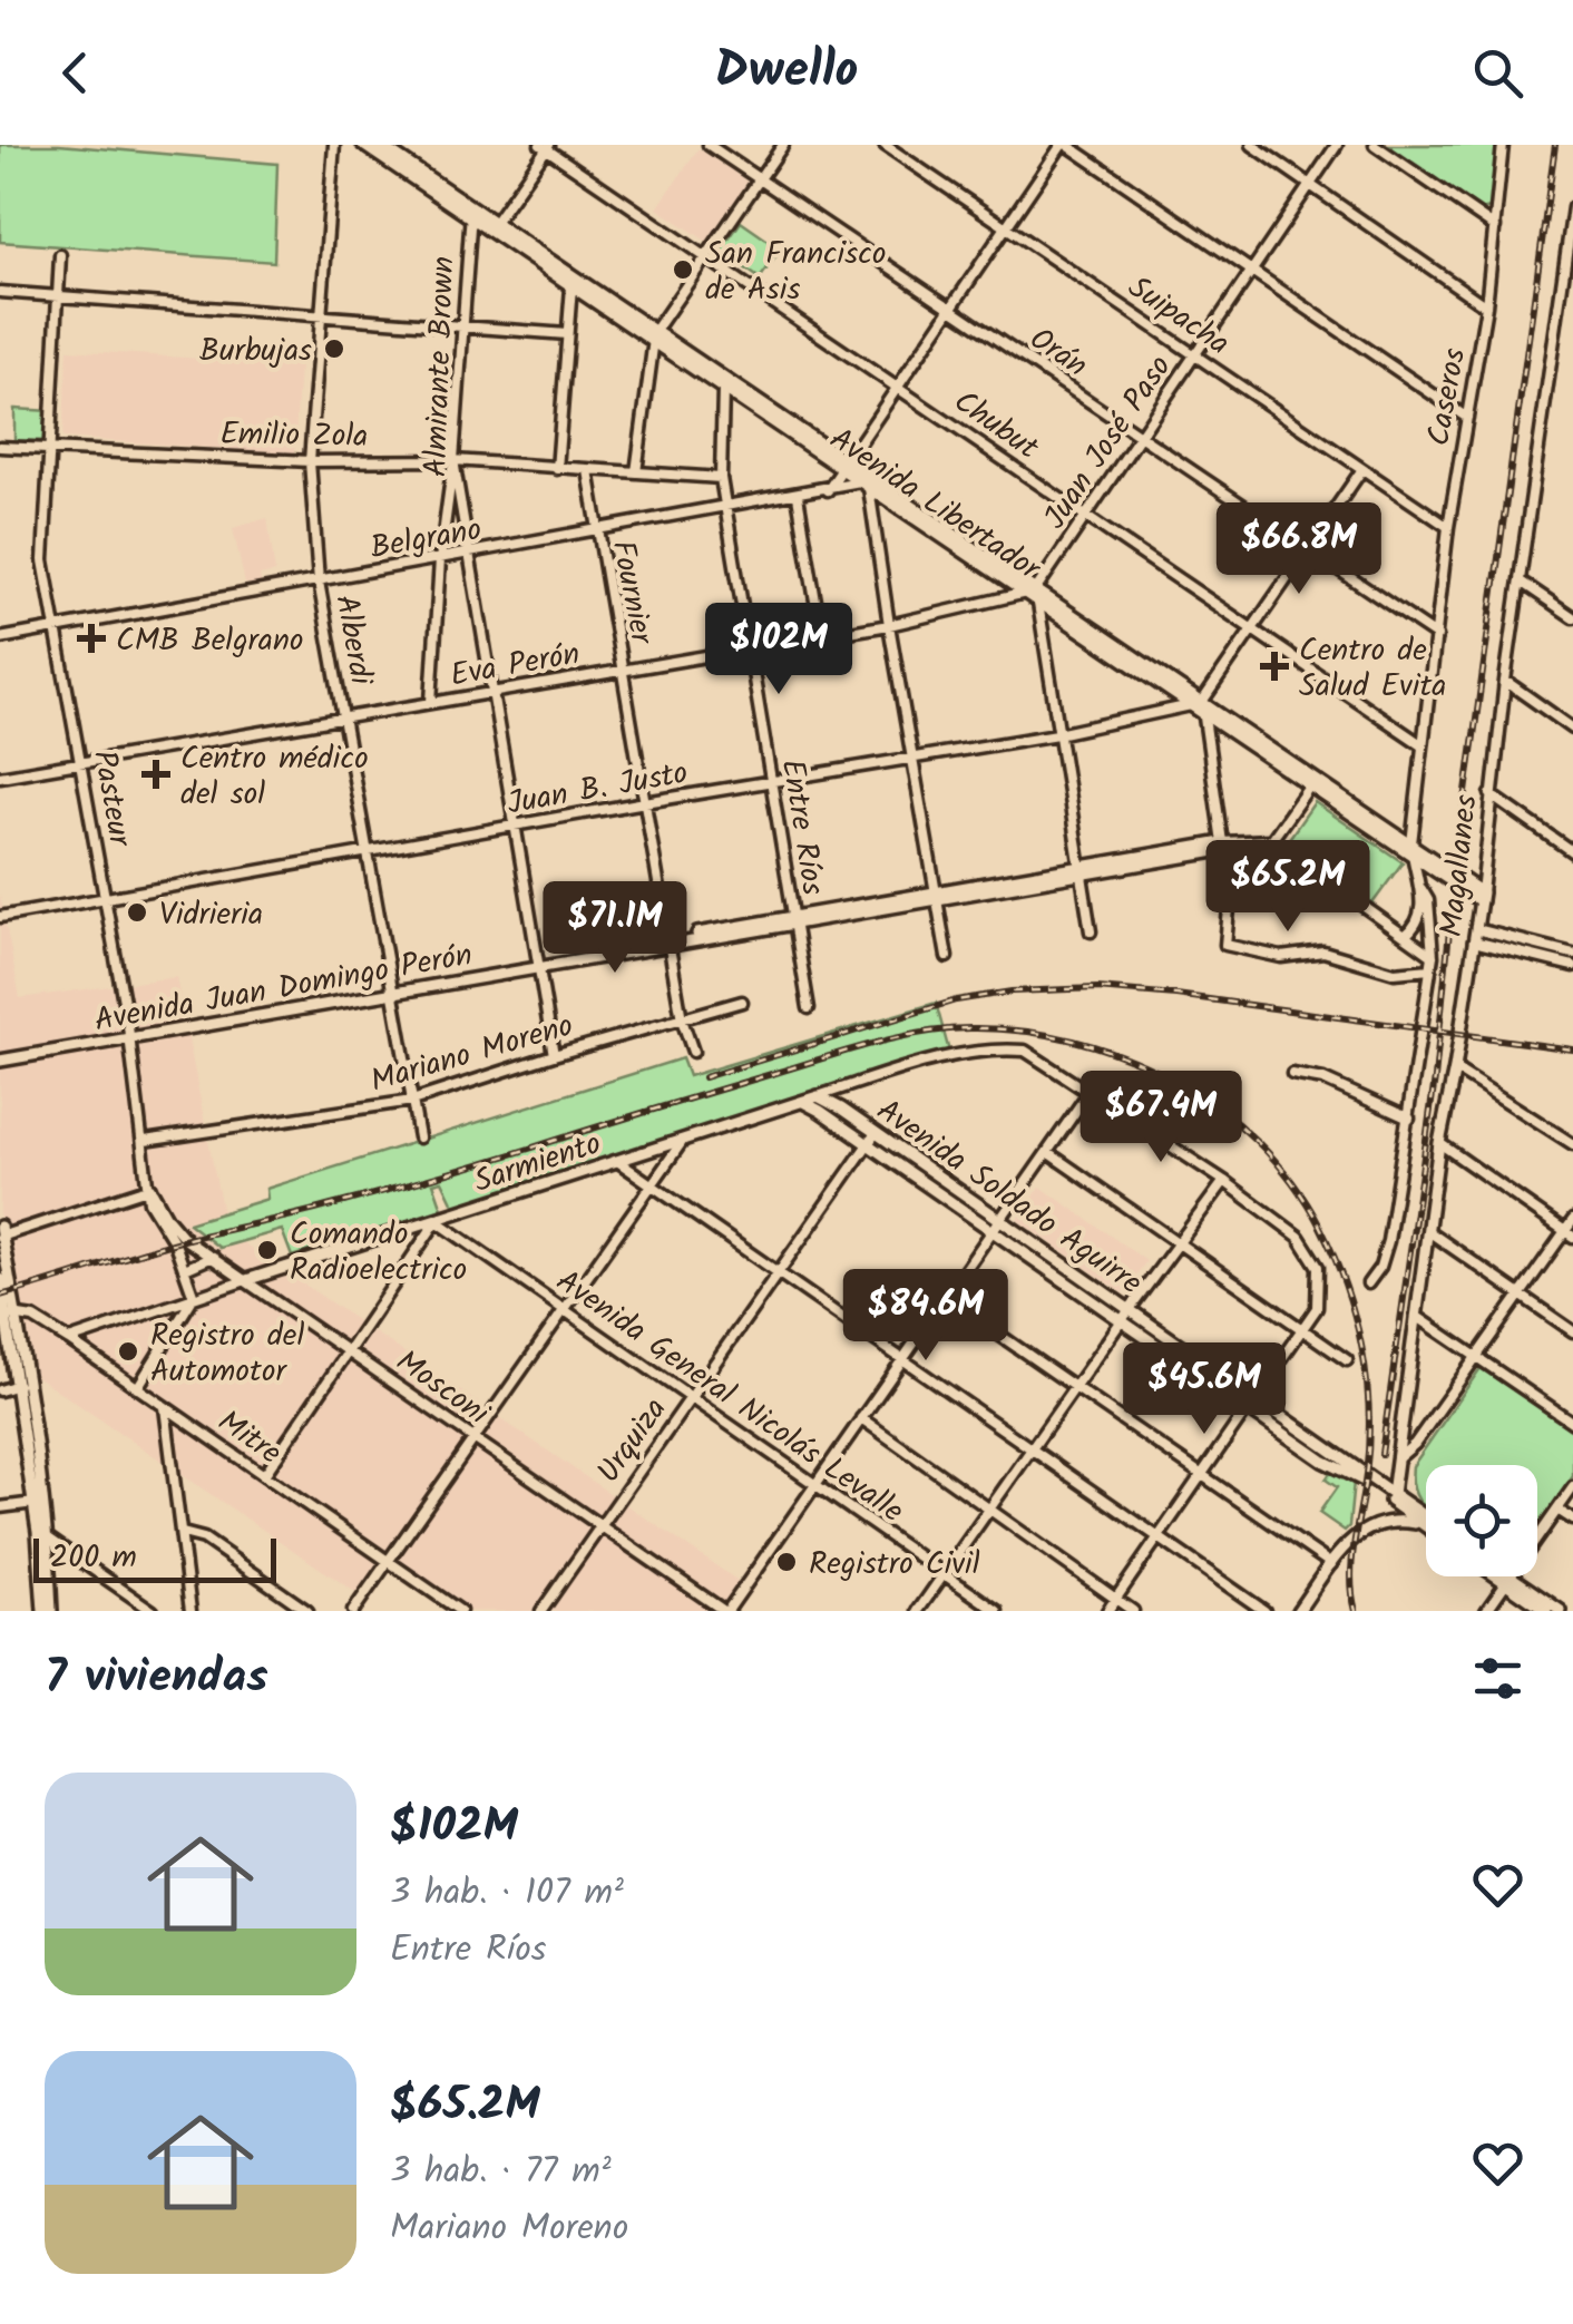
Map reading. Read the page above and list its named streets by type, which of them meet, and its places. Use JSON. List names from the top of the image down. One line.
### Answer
{"streets":{"main road":["Avenida Libertador","Magallanes","Avenida Juan Domingo Perón","Sarmiento","Avenida Soldado Aguirre"],"street":["Suipacha","Orán","Almirante Brown","Caseros","Chubut","Emilio Zola","Juan José Paso","Belgrano","Fournier","Alberdi","Eva Perón","Juan B. Justo","Pasteur","Entre Ríos","Mariano Moreno","Mosconi","Avenida General Nicolás Levalle","Mitre","Urquiza"]},"crossings":[["Suipacha","Caseros"],["Suipacha","Juan José Paso"],["Orán","Caseros"],["Orán","Juan José Paso"],["Almirante Brown","Emilio Zola"],["Almirante Brown","Avenida Libertador"],["Almirante Brown","Belgrano"],["Almirante Brown","Eva Perón"],["Almirante Brown","Juan B. Justo"],["Almirante Brown","Avenida Juan Domingo Perón"],["Almirante Brown","Mariano Moreno"],["Caseros","Chubut"],["Caseros","Avenida Libertador"],["Chubut","Juan José Paso"],["Emilio Zola","Fournier"],["Emilio Zola","Alberdi"],["Emilio Zola","Pasteur"],["Emilio Zola","Entre Ríos"],["Juan José Paso","Avenida Libertador"],["Juan José Paso","Eva Perón"],["Avenida Libertador","Belgrano"],["Avenida Libertador","Eva Perón"],["Avenida Libertador","Juan B. Justo"],["Avenida Libertador","Entre Ríos"],["Avenida Libertador","Magallanes"],["Belgrano","Fournier"],["Belgrano","Alberdi"],["Belgrano","Pasteur"],["Belgrano","Entre Ríos"],["Fournier","Eva Perón"],["Fournier","Juan B. Justo"],["Fournier","Avenida Juan Domingo Perón"],["Fournier","Mariano Moreno"],["Alberdi","Eva Perón"],["Alberdi","Juan B. Justo"],["Alberdi","Avenida Juan Domingo Perón"],["Alberdi","Mariano Moreno"],["Eva Perón","Pasteur"],["Eva Perón","Entre Ríos"],["Juan B. Justo","Pasteur"],["Juan B. Justo","Entre Ríos"],["Pasteur","Avenida Juan Domingo Perón"],["Pasteur","Mariano Moreno"],["Pasteur","Sarmiento"],["Pasteur","Mosconi"],["Entre Ríos","Avenida Juan Domingo Perón"],["Magallanes","Avenida Soldado Aguirre"],["Sarmiento","Avenida Soldado Aguirre"],["Sarmiento","Mosconi"],["Sarmiento","Avenida General Nicolás Levalle"],["Sarmiento","Mitre"],["Avenida Soldado Aguirre","Urquiza"],["Mosconi","Urquiza"],["Avenida General Nicolás Levalle","Urquiza"]],"places":{"other":["San Francisco de Asis","Burbujas","Vidrieria","Comando Radioelectrico","Registro del Automotor","Registro Civil"],"health":["CMB Belgrano","Centro de Salud Evita","Centro médico del sol"]},"scale_bar":"200 m","page":{"header":"Dwello","price":["$66.8M","$102M","$65.2M","$71.1M","$67.4M","$84.6M","$45.6M"],"scale":"200 m","heading":"7 viviendas","list":[{"name":"$102M","note":"3 hab. · 107 m² · Entre Ríos"},{"name":"$65.2M","note":"3 hab. · 77 m² · Mariano Moreno"}]}}
